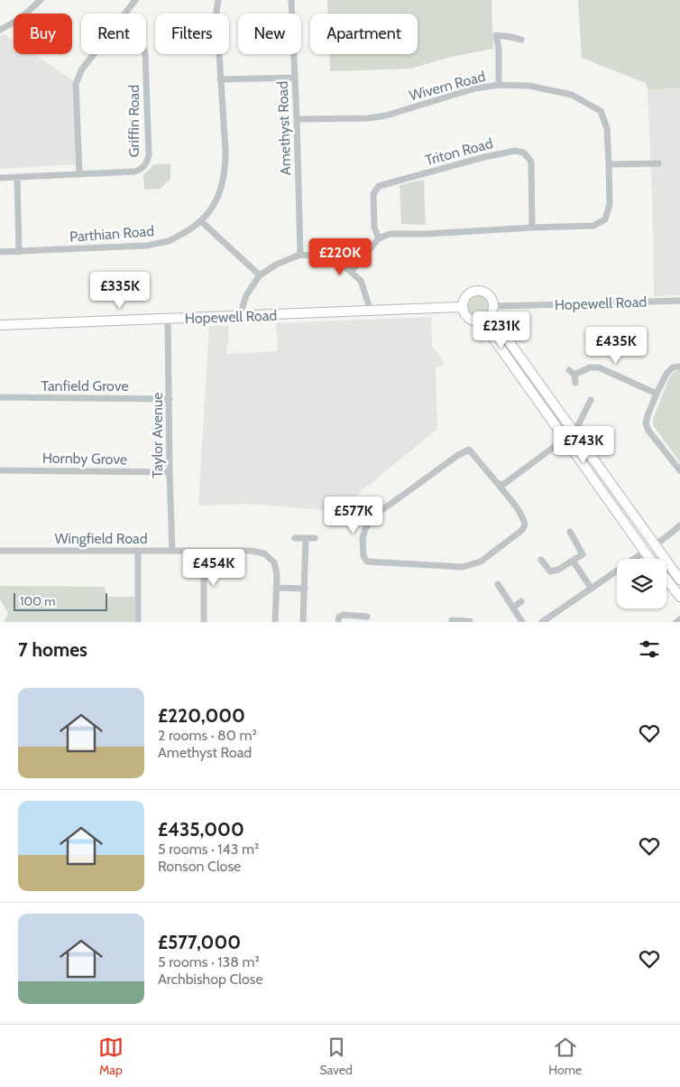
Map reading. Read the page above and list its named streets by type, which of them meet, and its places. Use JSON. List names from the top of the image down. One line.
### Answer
{"streets":{"street":["Wivern Road","Griffin Road","Amethyst Road","Triton Road","Parthian Road","Hopewell Road","Tanfield Grove","Taylor Avenue","Hornby Grove","Wingfield Road"]},"crossings":[["Wivern Road","Amethyst Road"],["Wivern Road","Triton Road"],["Hopewell Road","Taylor Avenue"],["Tanfield Grove","Taylor Avenue"],["Taylor Avenue","Hornby Grove"],["Taylor Avenue","Wingfield Road"]],"scale_bar":"100 m","page":{"chip":["Buy","Rent","Filters","New","Apartment"],"price":["£220K","£335K","£231K","£435K","£743K","£577K","£454K"],"scale":"100 m","heading":"7 homes","list":[{"name":"£220,000","note":"2 rooms · 80 m² · Amethyst Road"},{"name":"£435,000","note":"5 rooms · 143 m² · Ronson Close"},{"name":"£577,000","note":"5 rooms · 138 m² · Archbishop Close"}],"tabs":["Map","Saved","Home"]}}
